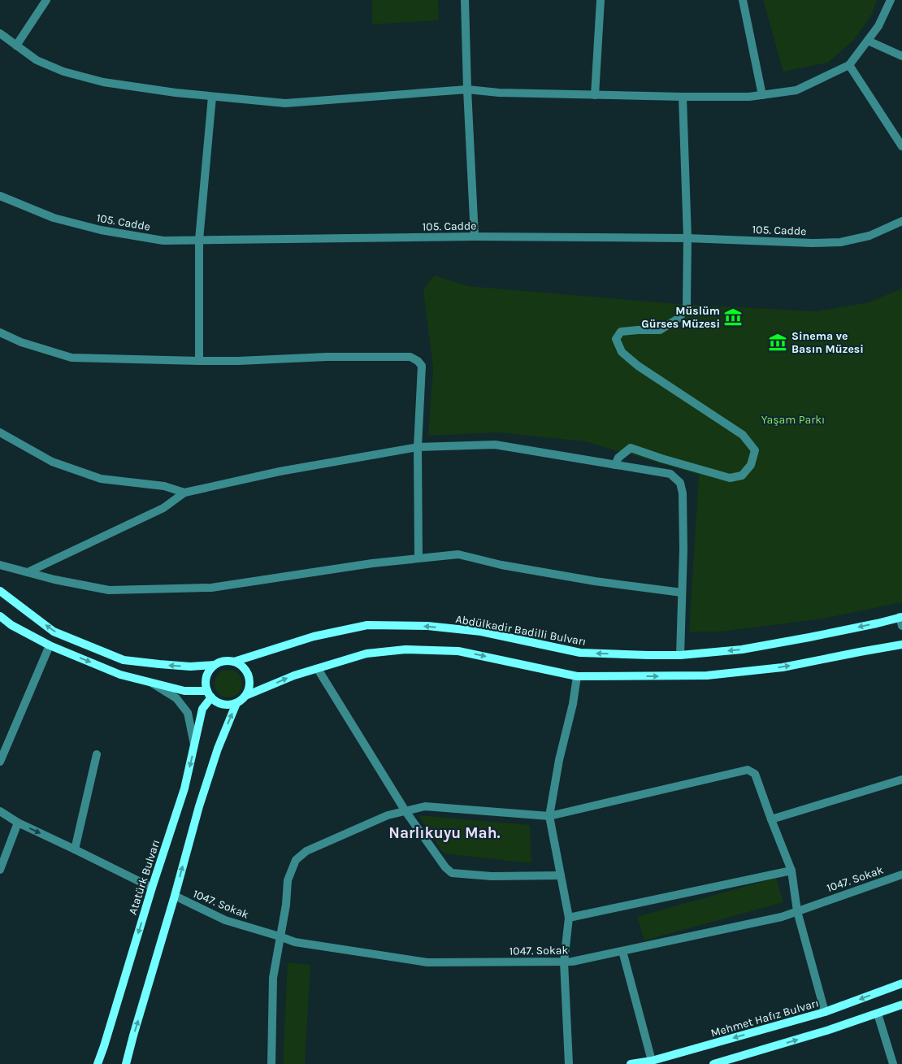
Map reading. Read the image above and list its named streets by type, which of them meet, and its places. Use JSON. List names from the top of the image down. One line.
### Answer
{"streets":{"main road":["Abdülkadir Badilli Bulvarı","Atatürk Bulvarı","Mehmet Hafız Bulvarı"],"street":["105. Cadde","1047. Sokak"]},"crossings":[["Abdülkadir Badilli Bulvarı","Atatürk Bulvarı"]],"districts":["Narlıkuyu Mah."],"parks":["Yaşam Parkı"],"places":{"museum":["Müslüm Gürses Müzesi","Sinema ve Basın Müzesi"]}}
